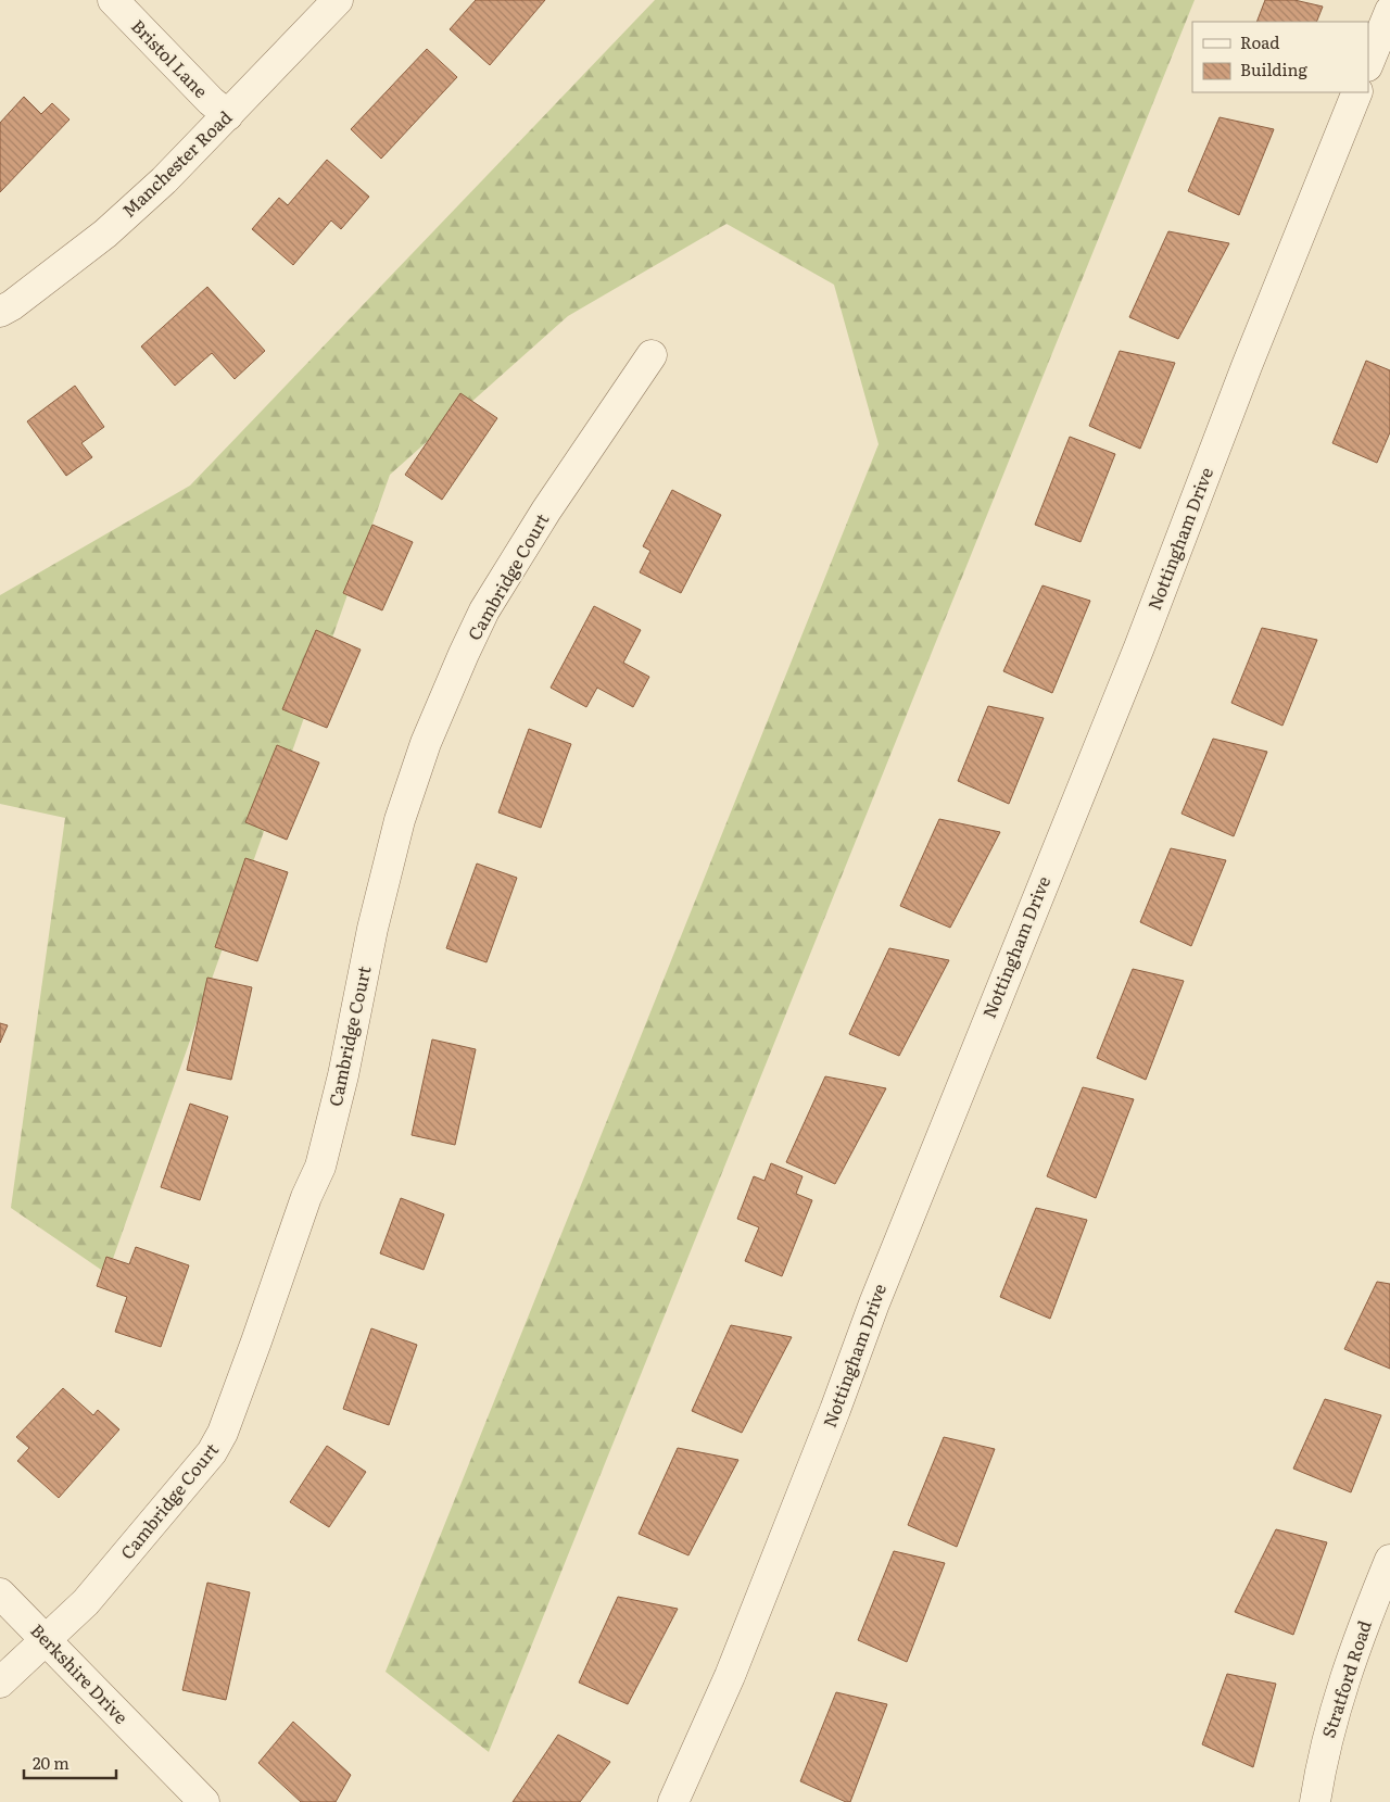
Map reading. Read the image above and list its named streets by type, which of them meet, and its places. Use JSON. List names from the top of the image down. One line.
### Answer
{"streets":{"street":["Bristol Lane","Manchester Road","Nottingham Drive","Cambridge Court","Berkshire Drive","Stratford Road"]},"crossings":[["Bristol Lane","Manchester Road"],["Cambridge Court","Berkshire Drive"]],"legend":["Road","Building"],"scale_bar":"20 m"}
